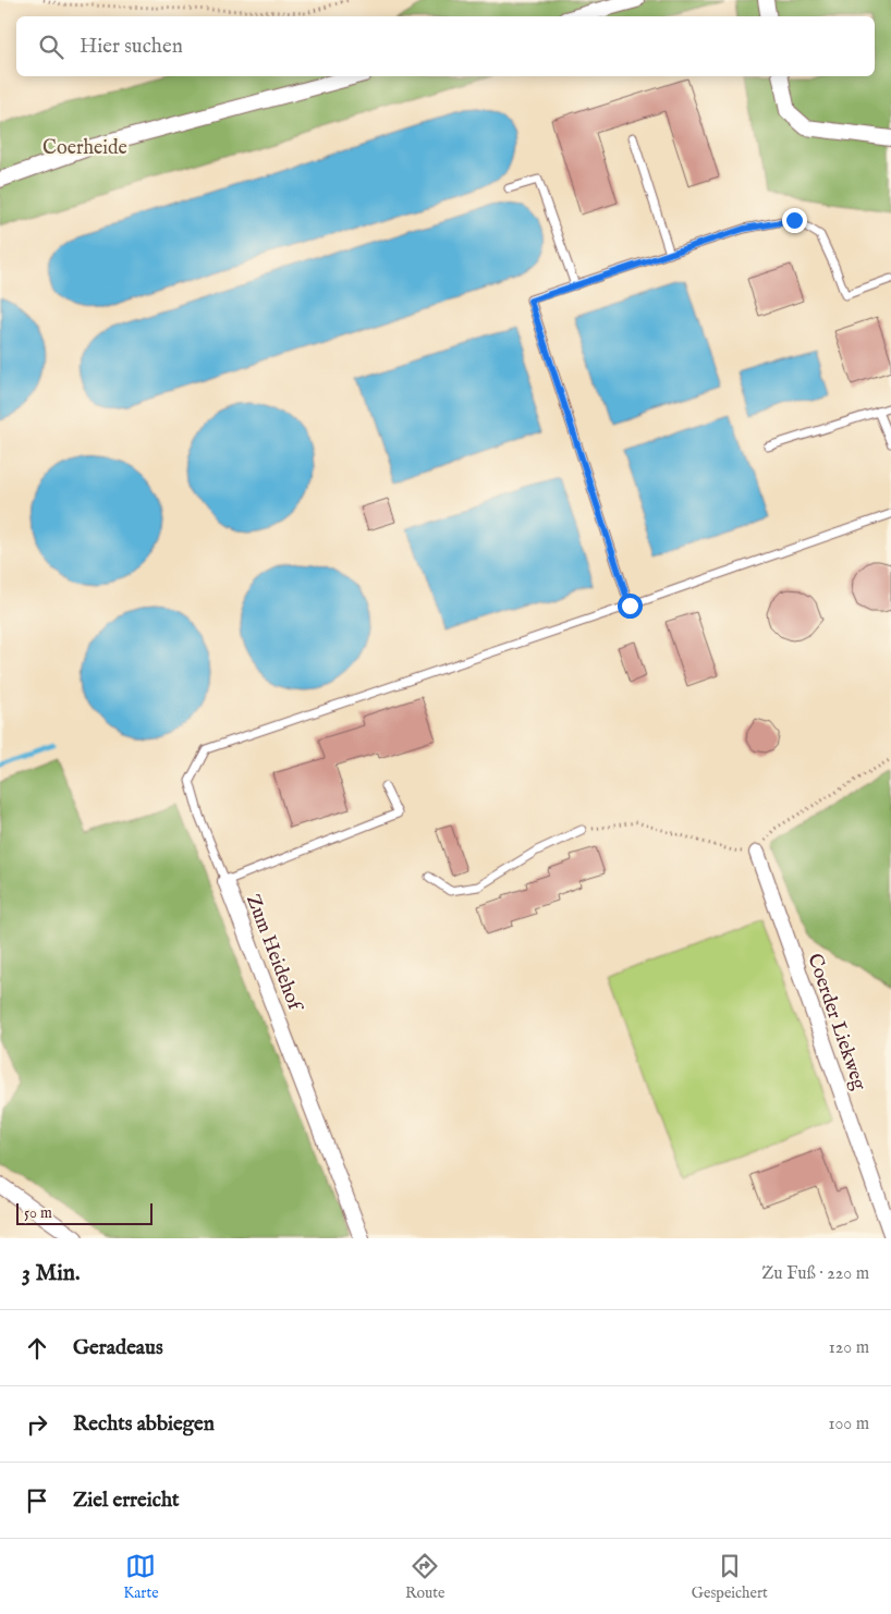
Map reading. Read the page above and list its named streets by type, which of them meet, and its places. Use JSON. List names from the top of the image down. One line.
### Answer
{"streets":{"street":["Zum Heidehof","Coerder Liekweg"]},"parks":["Coerheide"],"scale_bar":"50 m","page":{"search":"Hier suchen","scale":"50 m","heading":["3 Min.","Zu Fuß · 220 m"],"list":[["Geradeaus","120 m"],["Rechts abbiegen","100 m"],"Ziel erreicht"],"nav":["Karte","Route","Gespeichert"]}}
